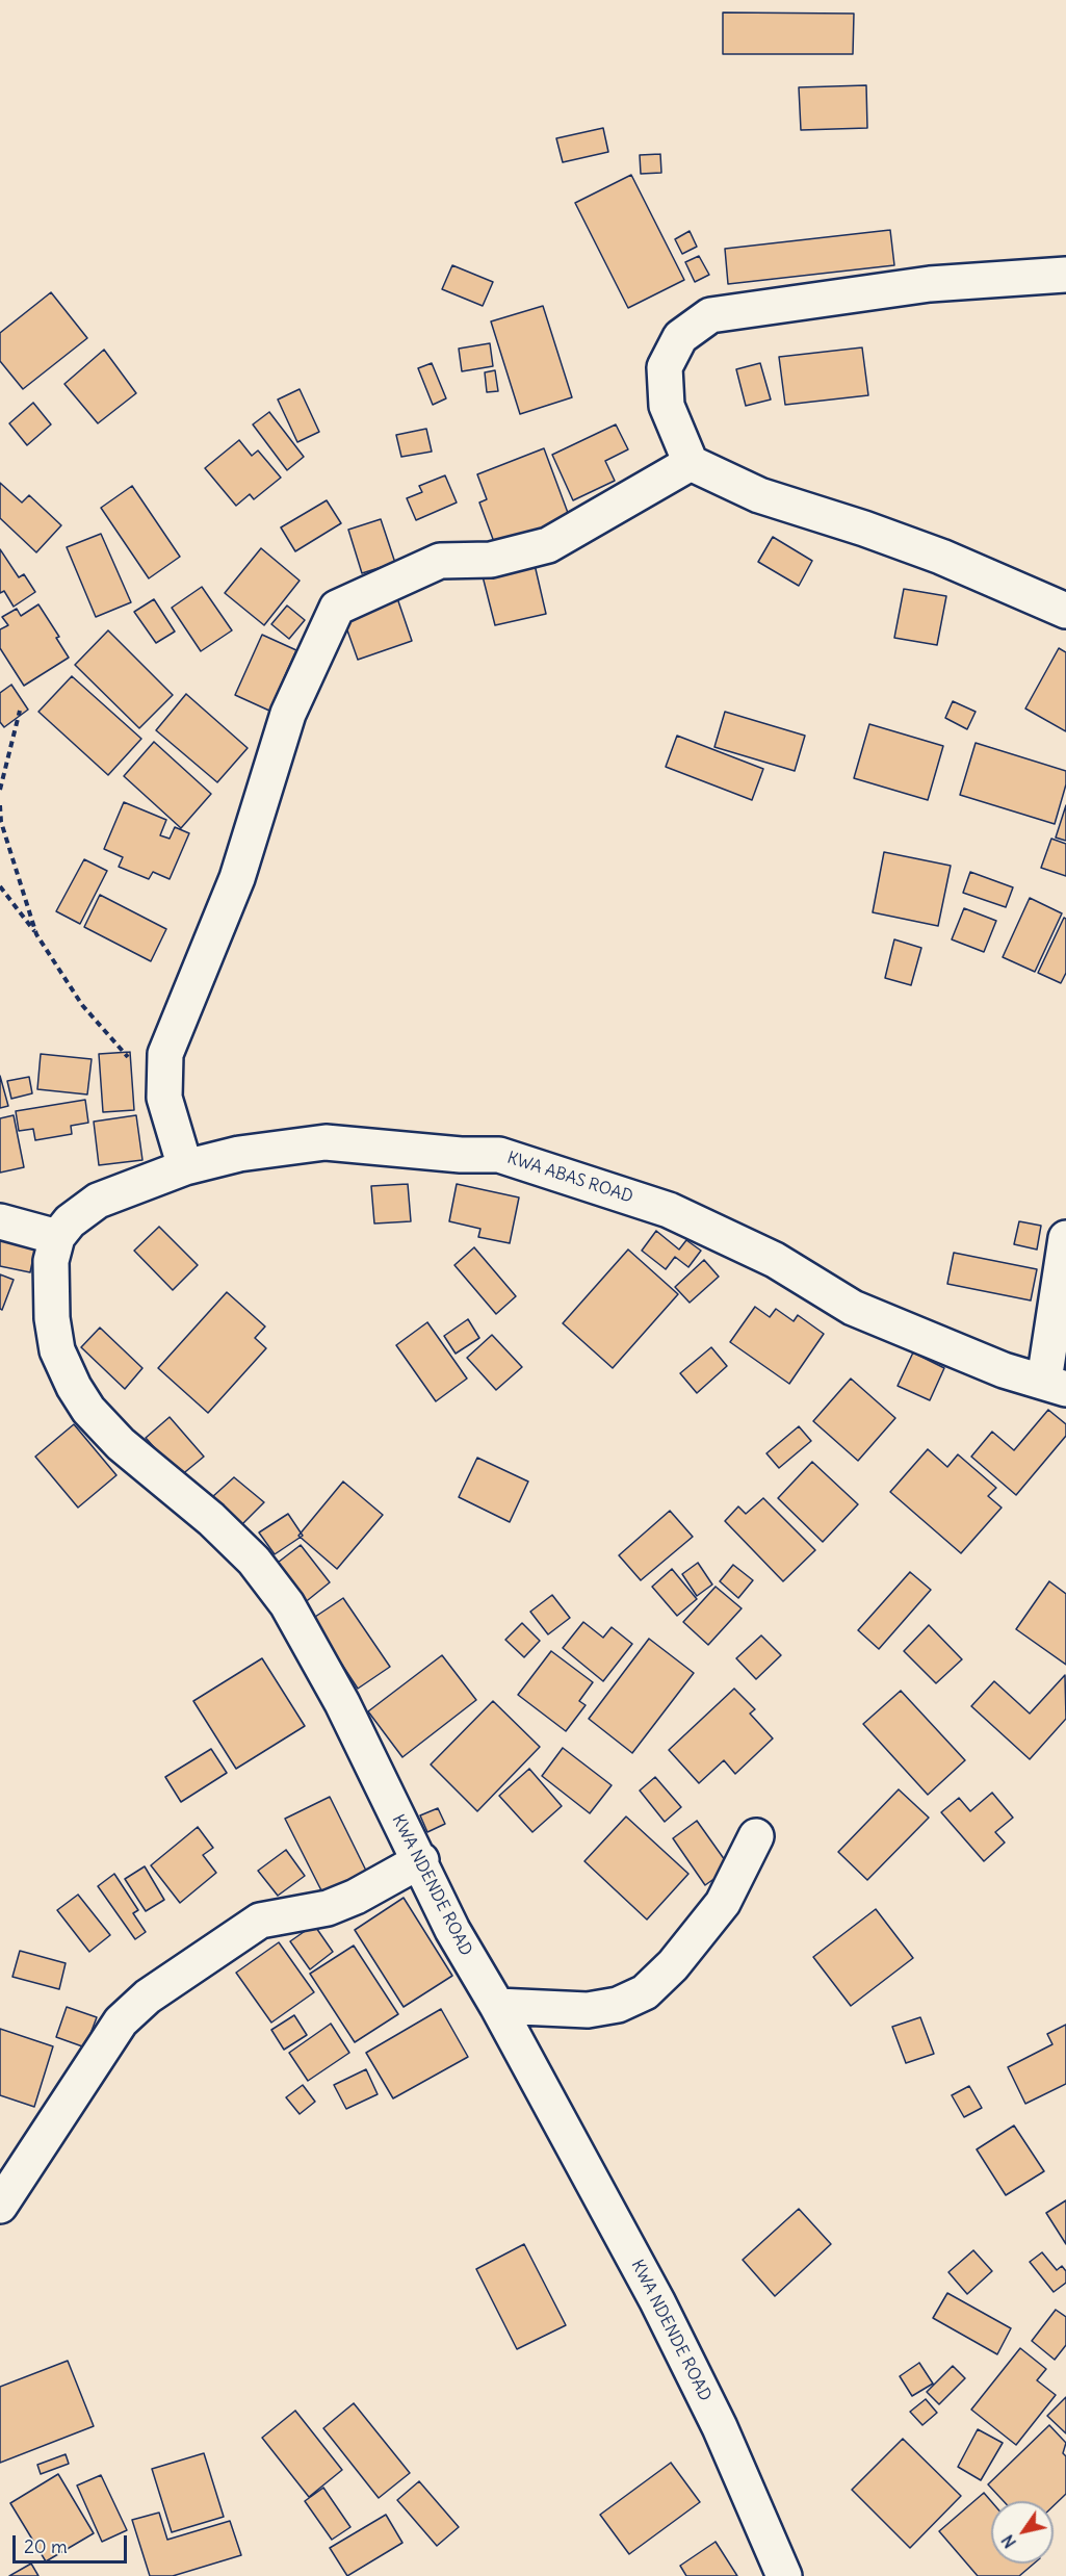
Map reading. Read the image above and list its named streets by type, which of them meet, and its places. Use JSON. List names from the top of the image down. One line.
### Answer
{"streets":{"street":["KWA ABAS ROAD","KWA NDENDE ROAD"]},"crossings":[["KWA ABAS ROAD","KWA NDENDE ROAD"]],"scale_bar":"20 m","north":"bottom left"}
